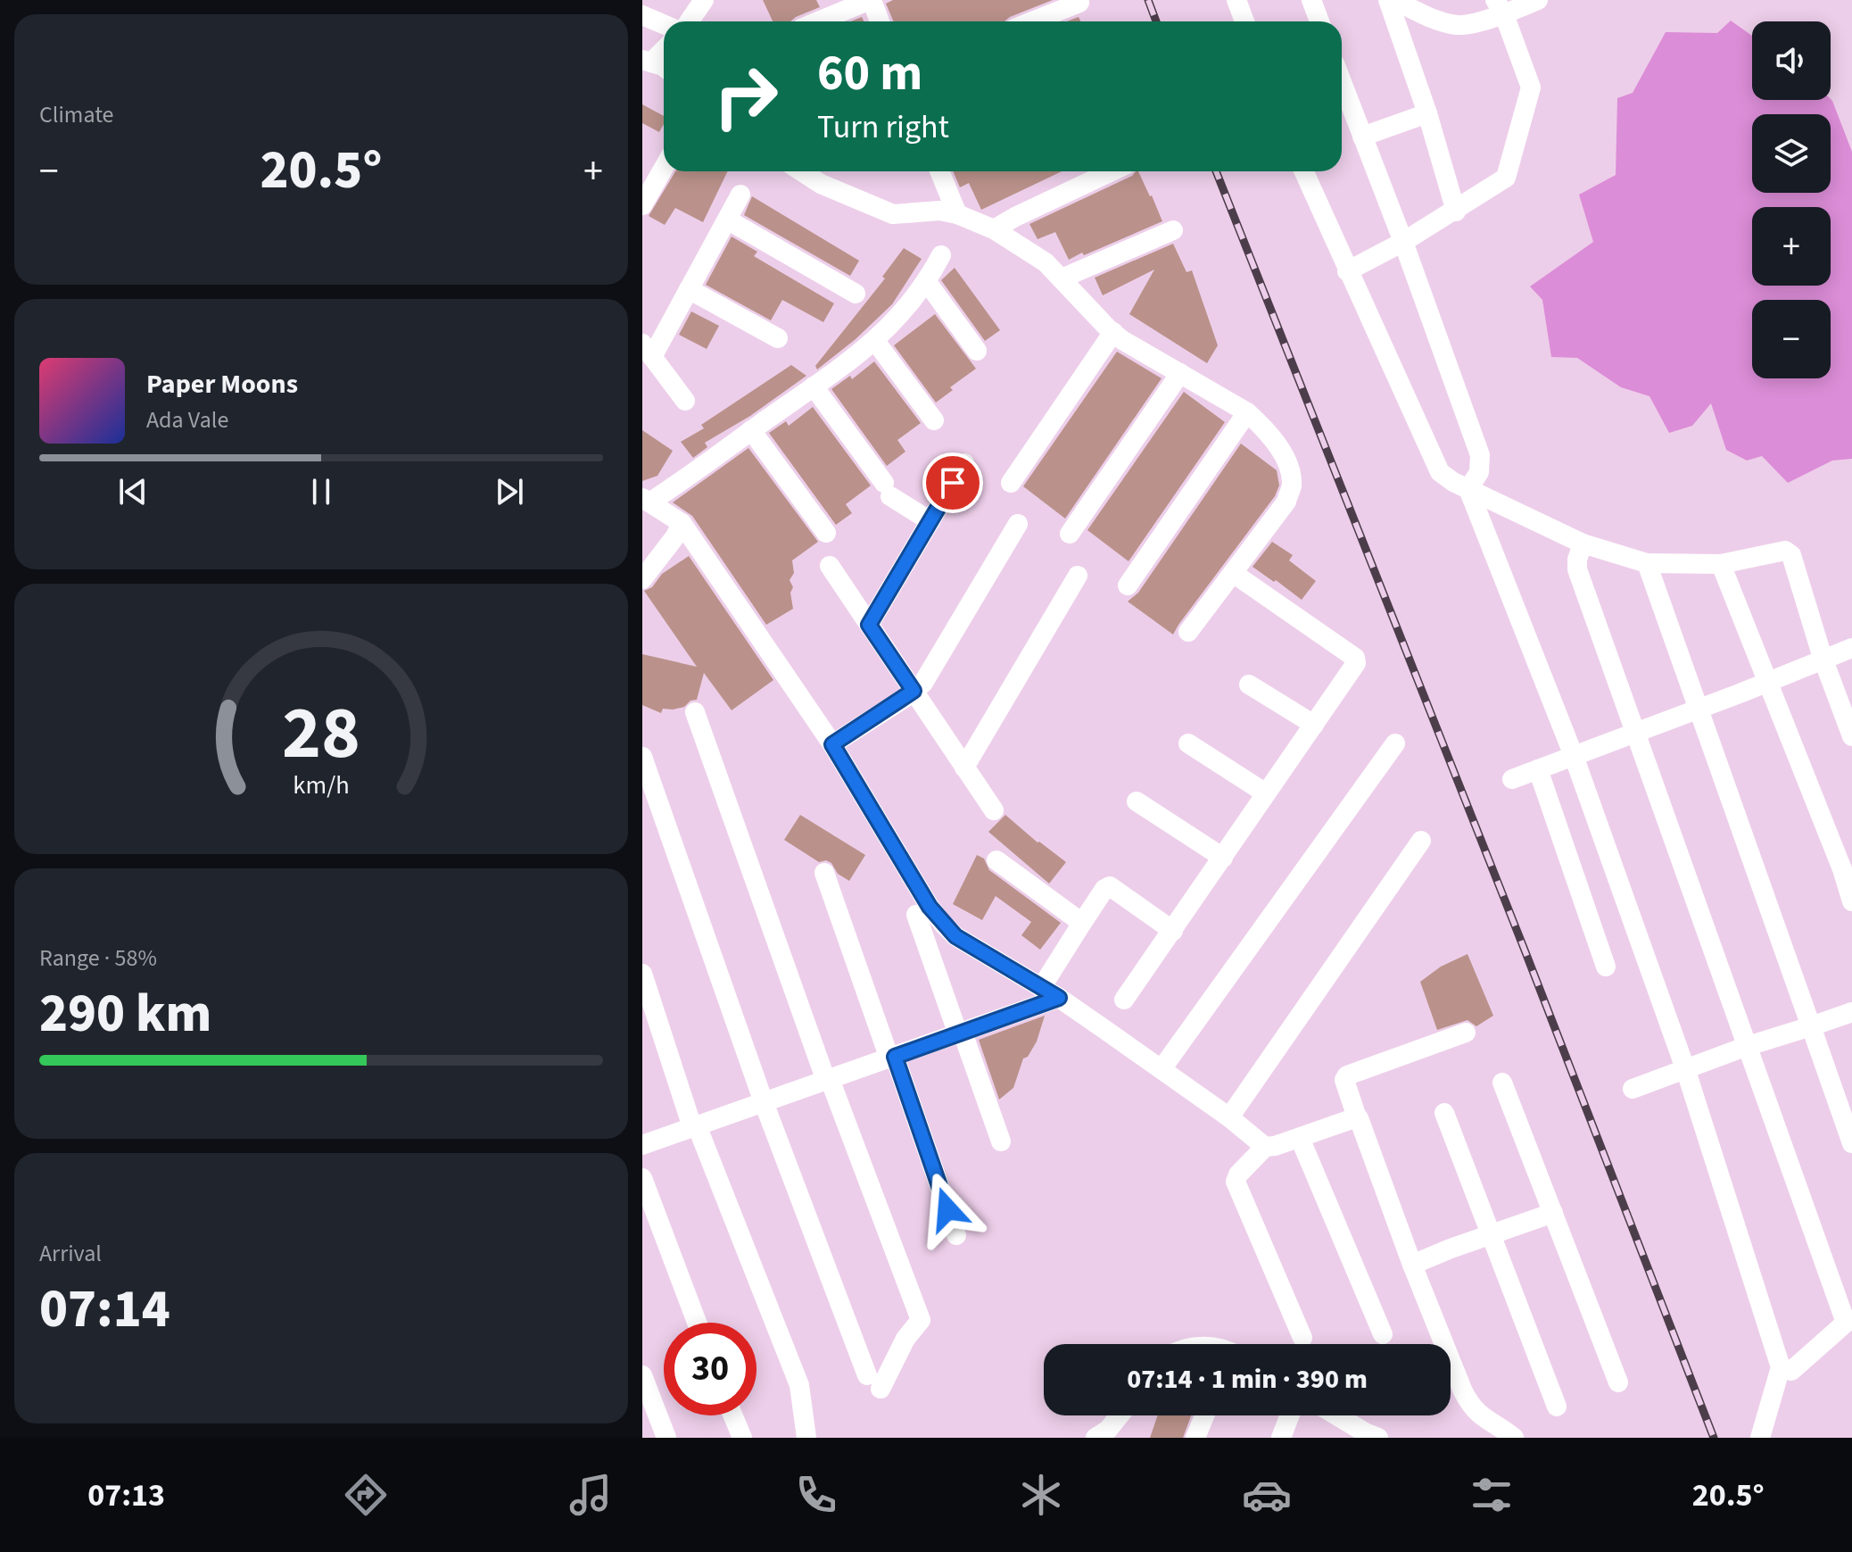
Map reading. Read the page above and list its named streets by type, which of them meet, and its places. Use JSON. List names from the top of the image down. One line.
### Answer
{"page":{"tile":["Climate",["Range · 58%","290 km"],["Arrival","07:14"]],"map_buttons":["+","−"],"turn":["60 m","Turn right"],"heat":["−","20.5°","+"],"song":["Paper Moons","Ada Vale"],"limit":"30","trip":"07:14 · 1 min · 390 m","tabs":["07:13","20.5°"],"gauge":["28","km/h"]}}
